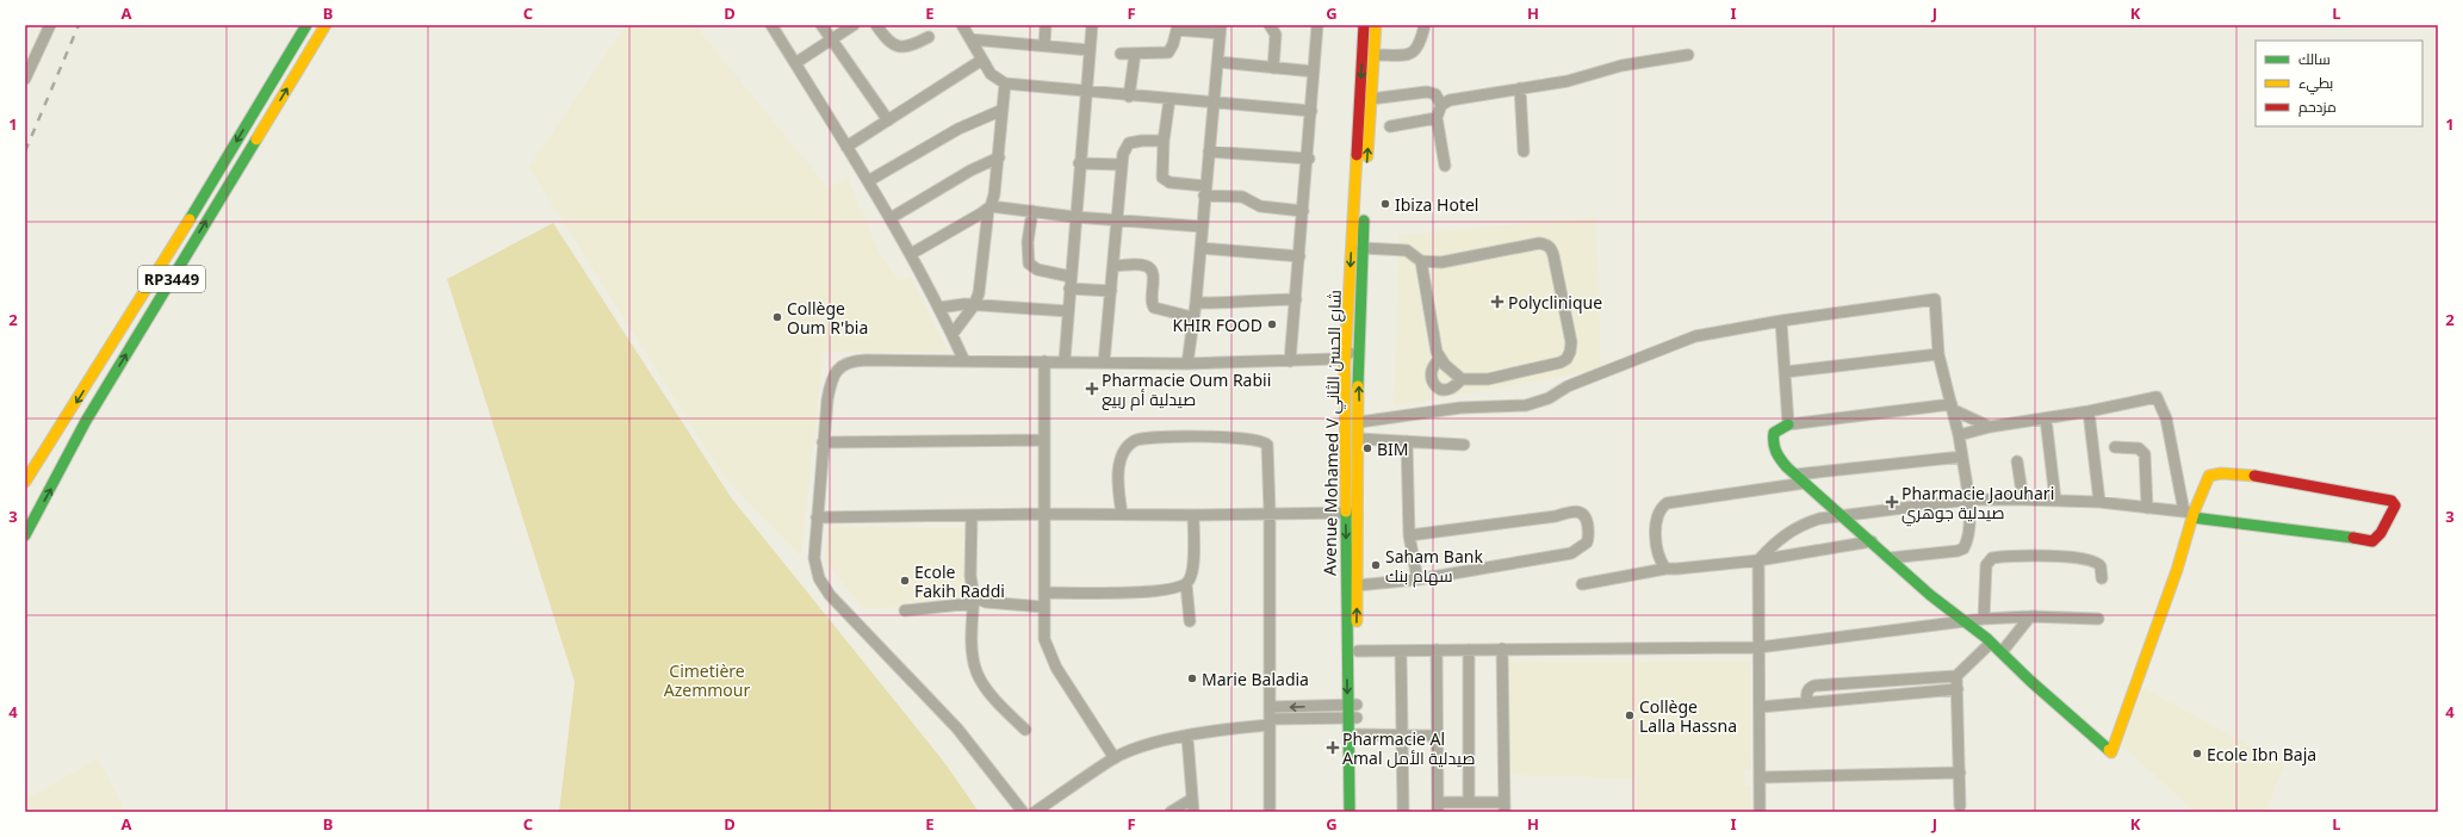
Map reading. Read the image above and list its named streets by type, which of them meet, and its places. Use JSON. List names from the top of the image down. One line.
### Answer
{"streets":{"main road":["RP3449","Avenue Mohamed V شارع الحسن الثاني"]},"parks":["Cimetière Azemmour"],"places":{"other":["Ibiza Hotel","Collège Oum R'bia","KHIR FOOD","BIM","Saham Bank سهام بنك","Ecole Fakih Raddi","Marie Baladia","Collège Lalla Hassna","Ecole Ibn Baja"],"health":["Polyclinique","Pharmacie Oum Rabii صيدلية أم ربيع","Pharmacie Jaouhari صيدلية جوهري","Pharmacie Al Amal صيدلية الأمل"]},"legend":["سالك","بطيء","مزدحم"],"grid":{"columns":["A","B","C","D","E","F","G","H","I","J","K","L"],"rows":["1","2","3","4"]}}
